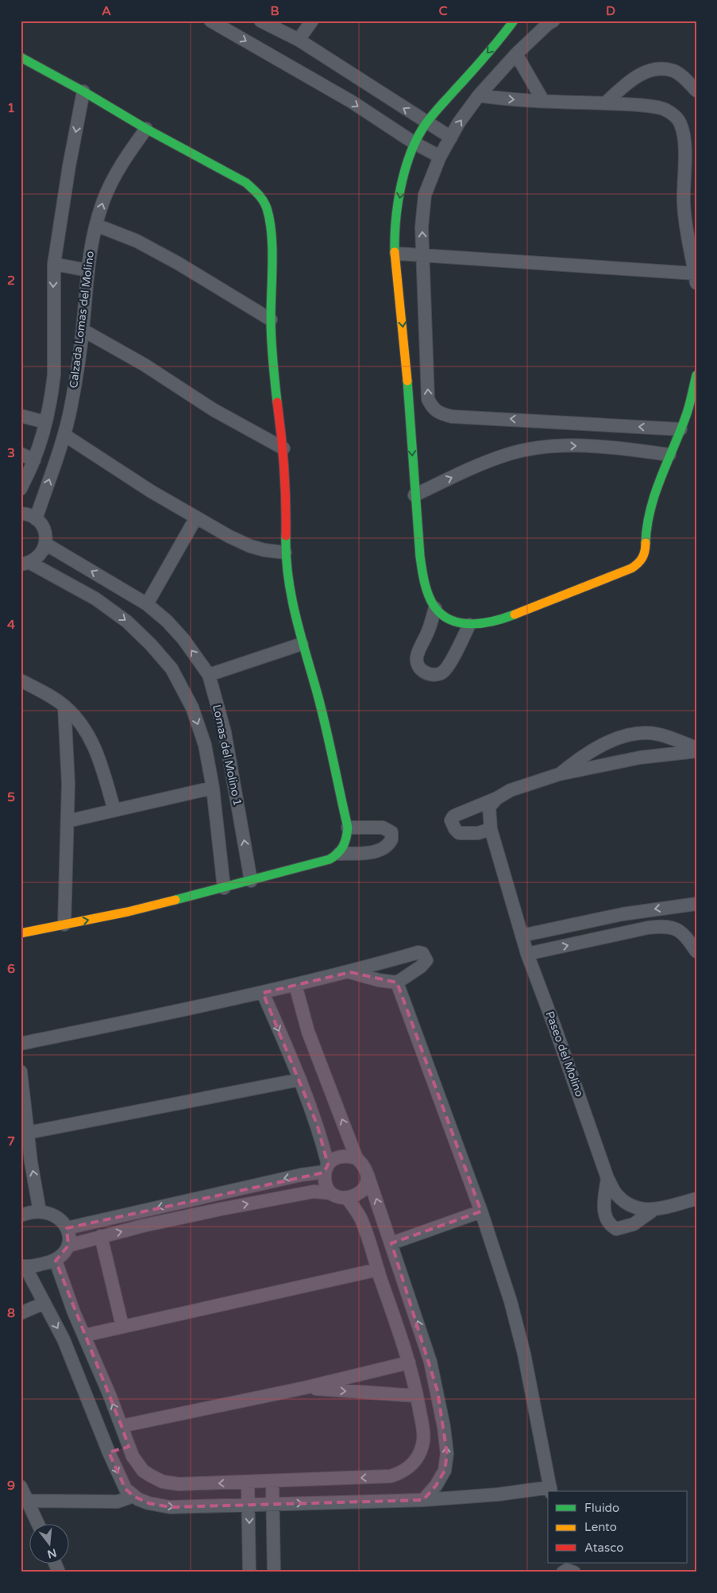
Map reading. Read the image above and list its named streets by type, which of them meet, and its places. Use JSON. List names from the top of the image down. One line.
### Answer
{"streets":{"street":["Calzada Lomas del Molino","Lomas del Molino 1","Paseo del Molino"]},"legend":["Fluido","Lento","Atasco"],"north":"bottom","grid":{"columns":["A","B","C","D"],"rows":["1","2","3","4","5","6","7","8","9"]}}
